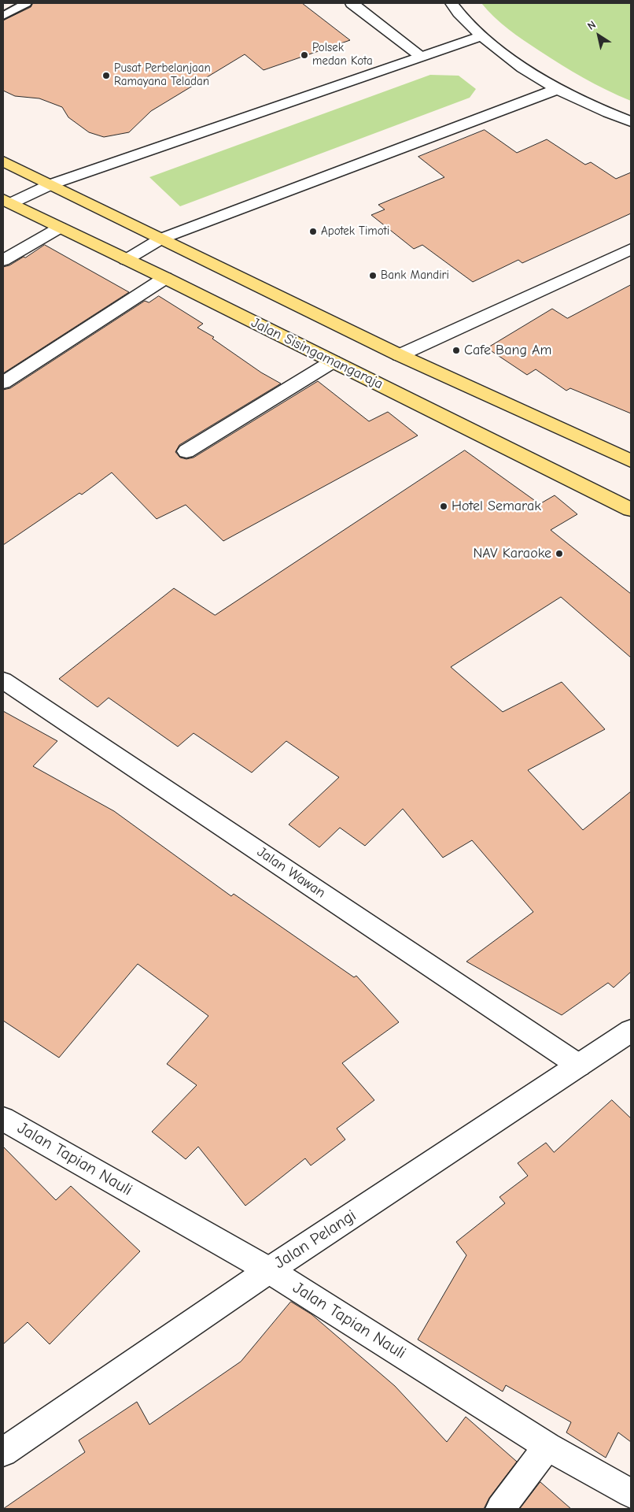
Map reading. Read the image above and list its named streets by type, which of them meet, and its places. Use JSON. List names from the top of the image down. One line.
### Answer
{"streets":{"main road":["Jalan Sisingamangaraja"],"street":["Jalan Wawan","Jalan Tapian Nauli","Jalan Pelangi"]},"crossings":[["Jalan Wawan","Jalan Pelangi"],["Jalan Tapian Nauli","Jalan Pelangi"]],"places":["Polsek medan Kota","Pusat Perbelanjaan Ramayana Teladan","Apotek Timoti","Bank Mandiri","Cafe Bang Am","Hotel Semarak","NAV Karaoke"],"north":"top left"}
